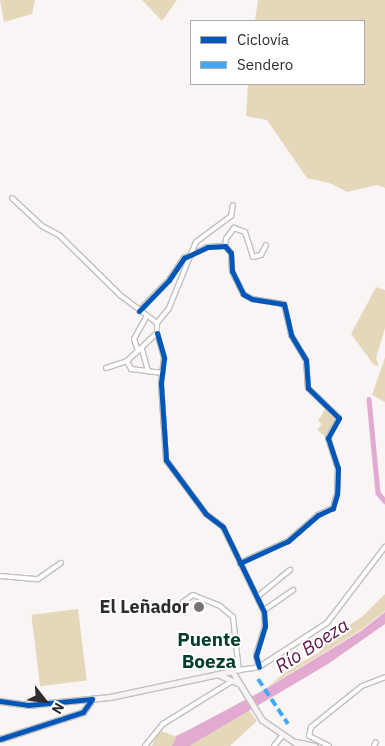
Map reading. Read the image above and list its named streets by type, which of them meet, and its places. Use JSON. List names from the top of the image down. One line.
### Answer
{"districts":["Puente Boeza"],"water":["Río Boeza"],"places":["El Leñador"],"legend":["Ciclovía","Sendero"],"north":"bottom right"}
